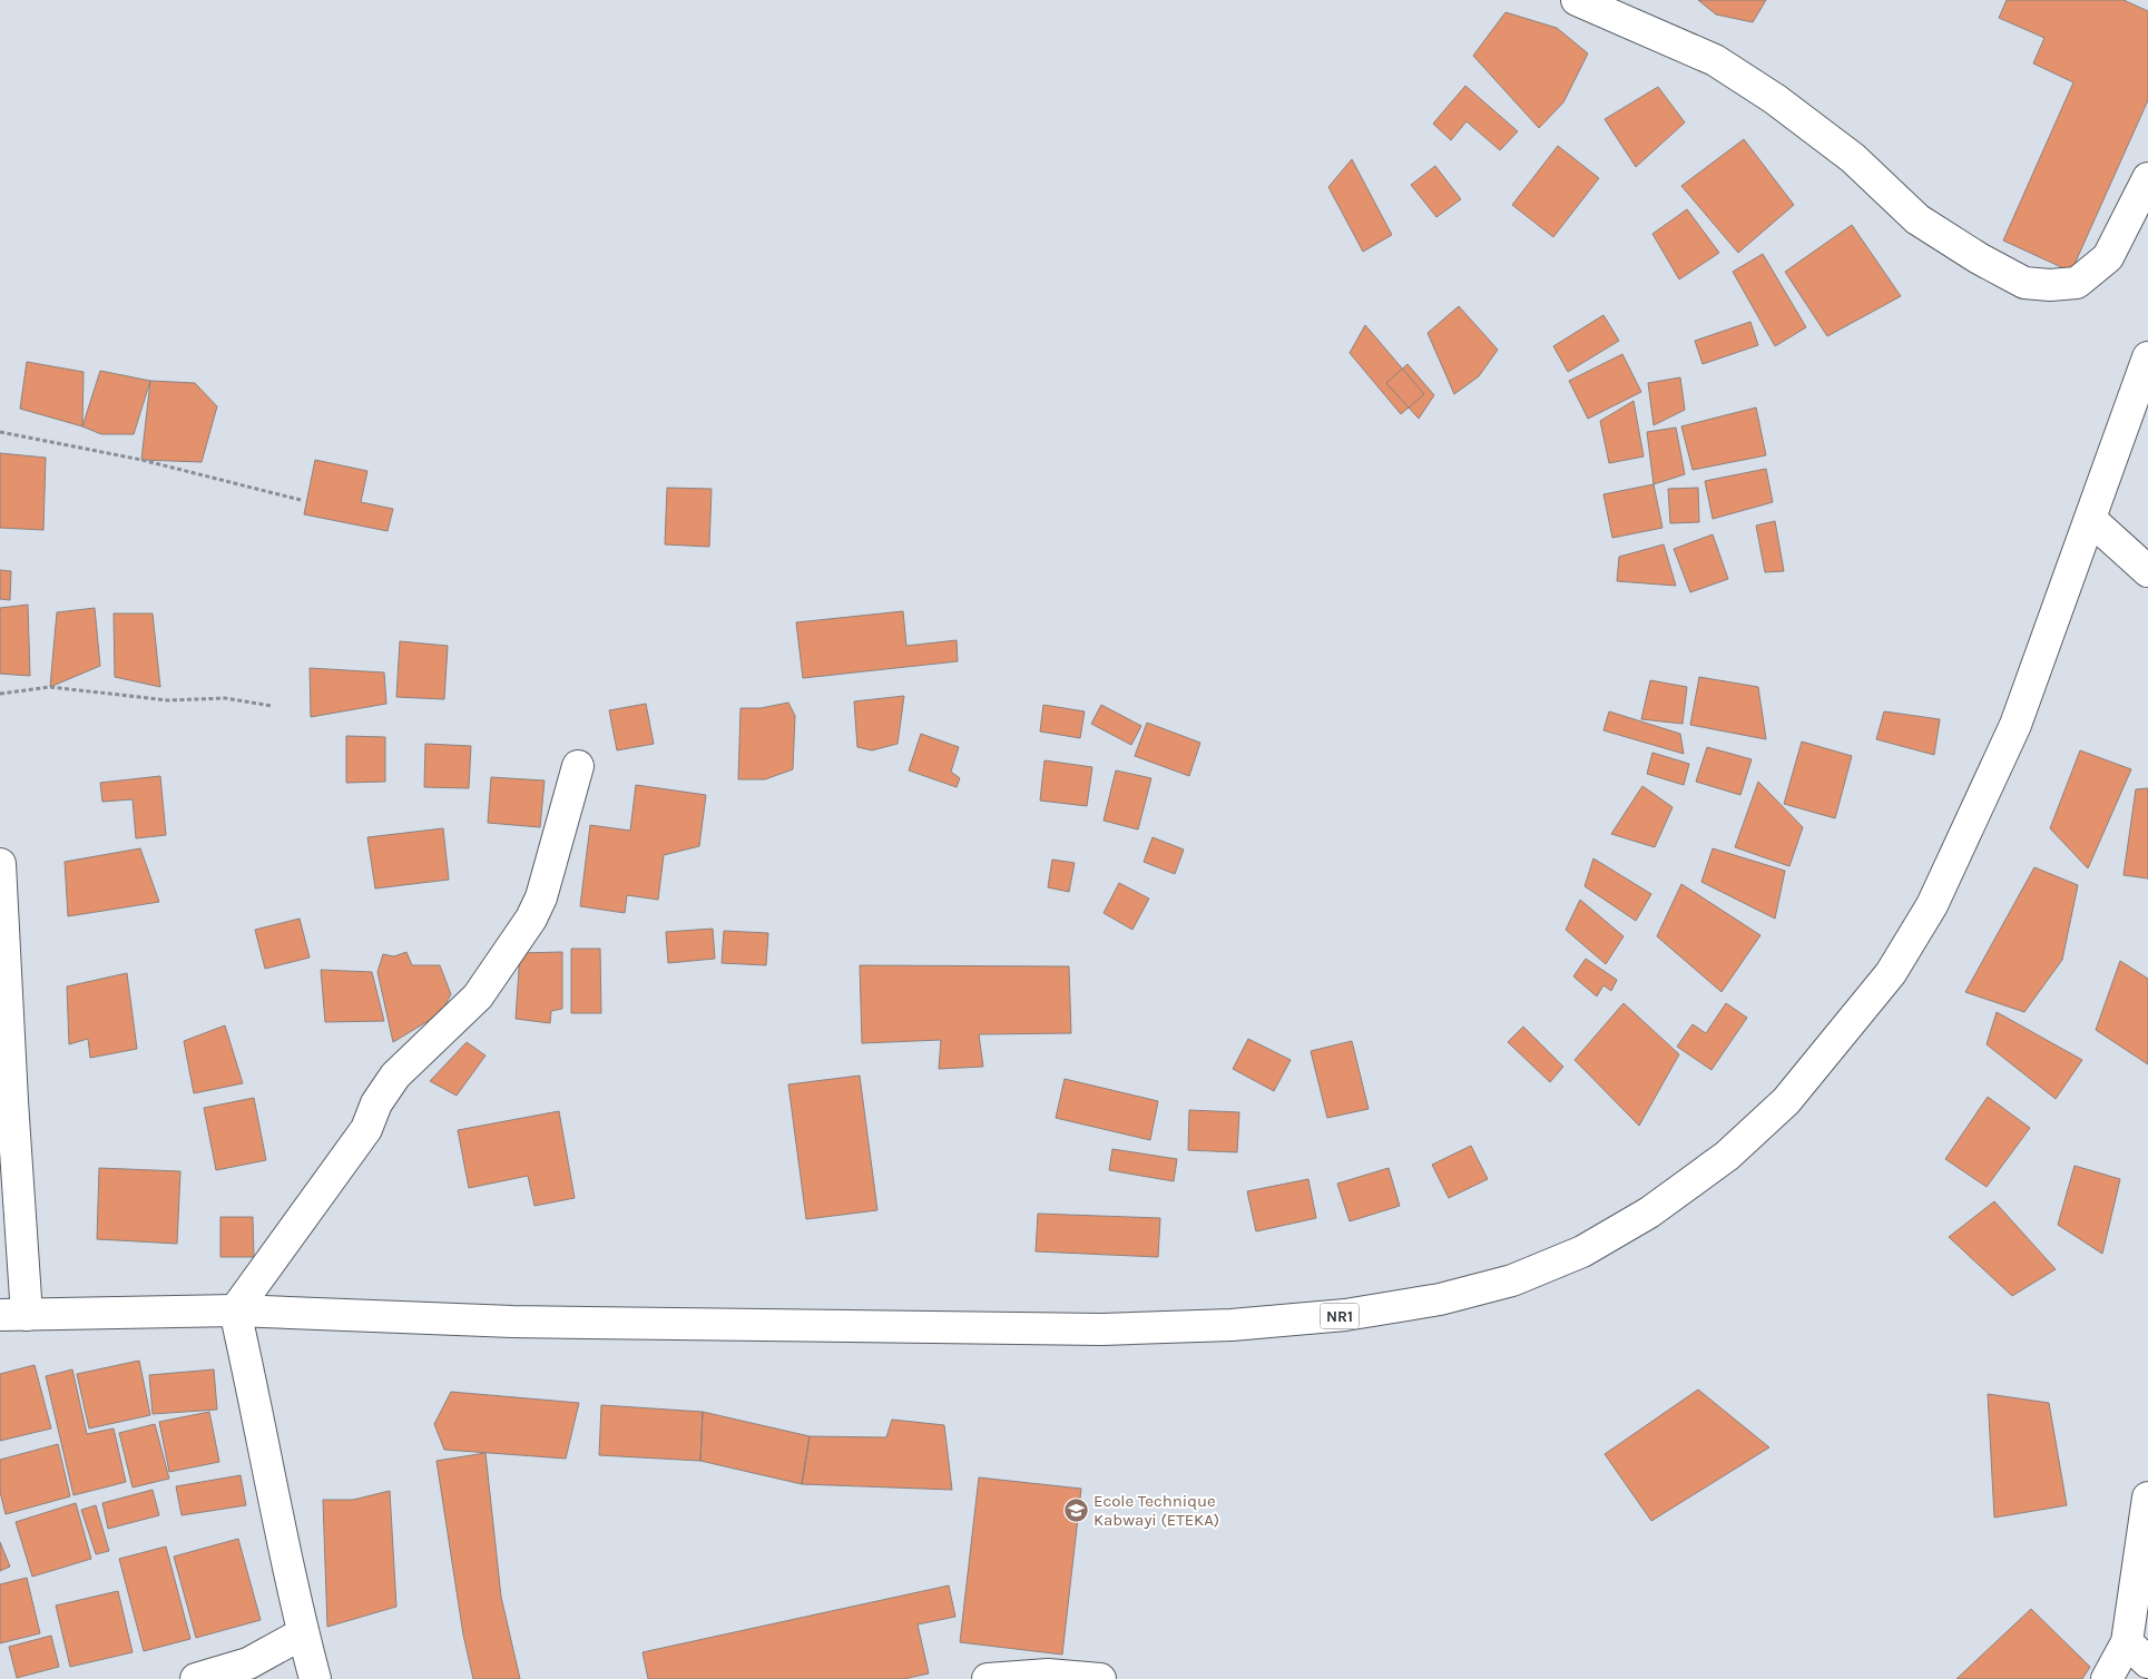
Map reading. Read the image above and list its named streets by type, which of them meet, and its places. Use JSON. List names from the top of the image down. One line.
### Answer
{"streets":{"main road":["NR1"]},"places":{"school or university":["Ecole Technique Kabwayi (ETEKA)"]}}
